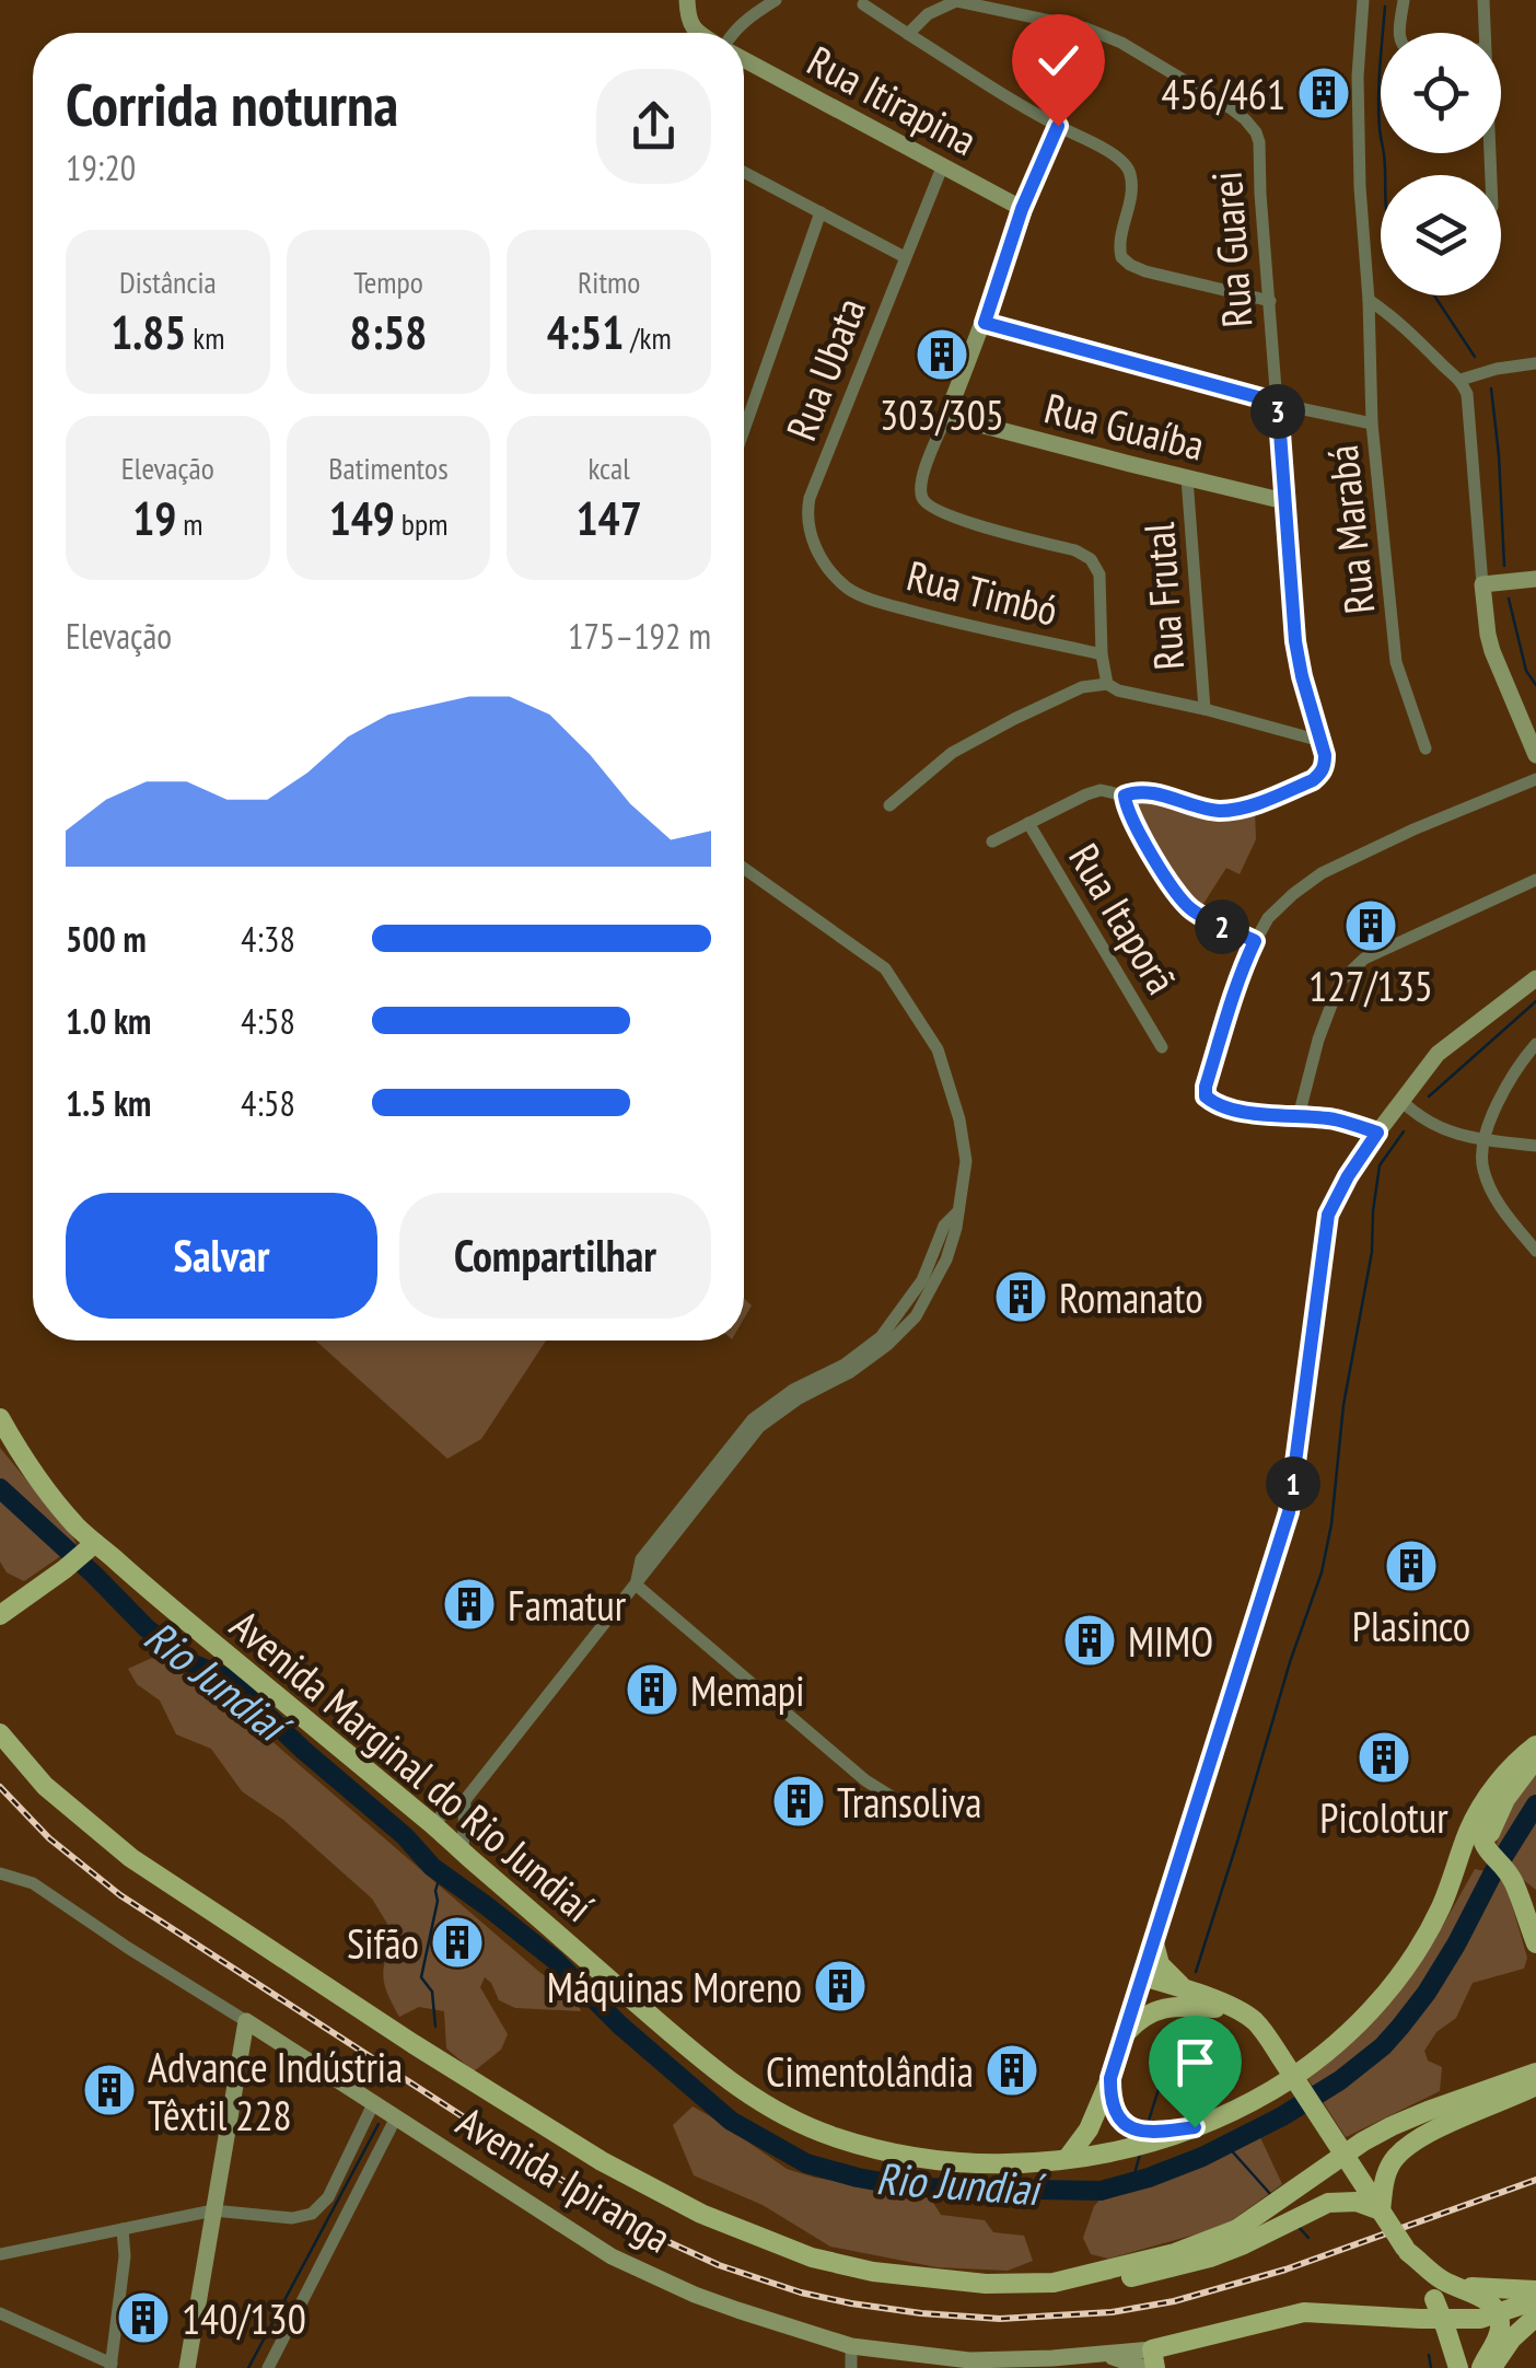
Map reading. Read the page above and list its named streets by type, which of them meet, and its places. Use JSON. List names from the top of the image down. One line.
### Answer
{"streets":{"main road":["Avenida Marginal do Rio Jundiaí","Avenida Ipiranga"],"street":["Rua Itirapina","Rua Guarei","Rua Ubata","Rua Guaíba","Rua Marabá","Rua Timbó","Rua Frutal","Rua Itaporã"]},"crossings":[["Rua Itirapina","Rua Ubata"],["Rua Guarei","Rua Guaíba"],["Rua Ubata","Rua Timbó"],["Rua Guaíba","Rua Frutal"]],"water":["Rio Jundiaí"],"places":{"building":["456/461","303/305","127/135","Romanato","Plasinco","Famatur","MIMO","Memapi","Picolotur","Transoliva","Sifão","Máquinas Moreno","Cimentolândia","Advance Indústria Têxtil 228","140/130"]},"page":{"heading":["Corrida noturna","19:20"],"stats":[["Distância","1.85 km"],["Tempo","8:58"],["Ritmo","4:51 /km"],["Elevação","19 m"],["Batimentos","149 bpm"],["kcal","147"]],"pins":["3","2","1"],"chart":["Elevação","175–192 m"],"list":[{"name":"500 m","note":"4:38"},{"name":"1.0 km","note":"4:58"},{"name":"1.5 km","note":"4:58"}],"buttons":["Salvar","Compartilhar"]}}
